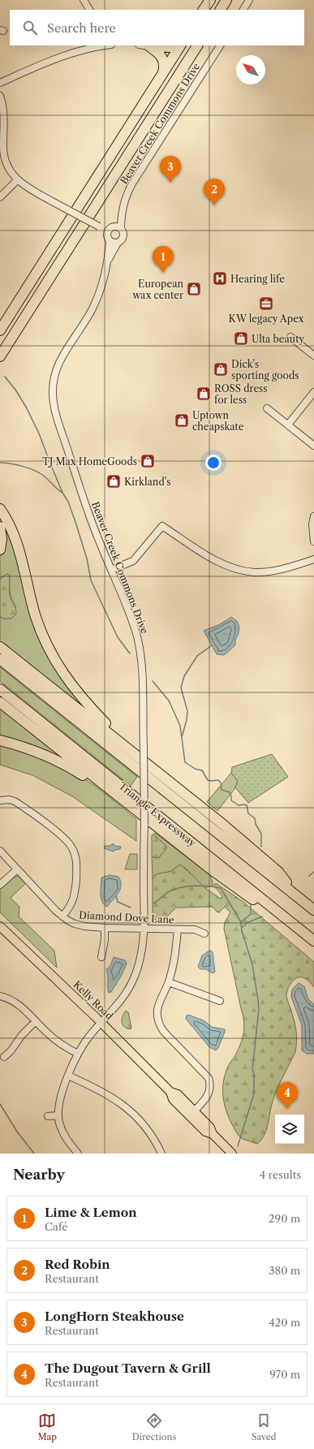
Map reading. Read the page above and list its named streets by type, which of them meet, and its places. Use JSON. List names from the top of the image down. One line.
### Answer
{"streets":{"highway":["Triangle Expressway"],"main road":["Kelly Road"],"street":["Beaver Creek Commons Drive","Diamond Dove Lane"]},"crossings":[["Beaver Creek Commons Drive","Diamond Dove Lane"],["Beaver Creek Commons Drive","Kelly Road"]],"places":{"hospital":["Hearing life"],"shop":["European wax center","Ulta beauty","Dick's sporting goods","ROSS dress for less","Uptown cheapskate","TJ Max HomeGoods","Kirkland's"],"office":["KW legacy Apex"]},"north":"top left","page":{"search":"Search here","pins":["3","2","1","4"],"heading":["Nearby","4 results"],"list":[{"mark":"1","name":"Lime & Lemon","note":"Café","value":"290 m"},{"mark":"2","name":"Red Robin","note":"Restaurant","value":"380 m"},{"mark":"3","name":"LongHorn Steakhouse","note":"Restaurant","value":"420 m"},{"mark":"4","name":"The Dugout Tavern & Grill","note":"Restaurant","value":"970 m"}],"nav":["Map","Directions","Saved"]}}
